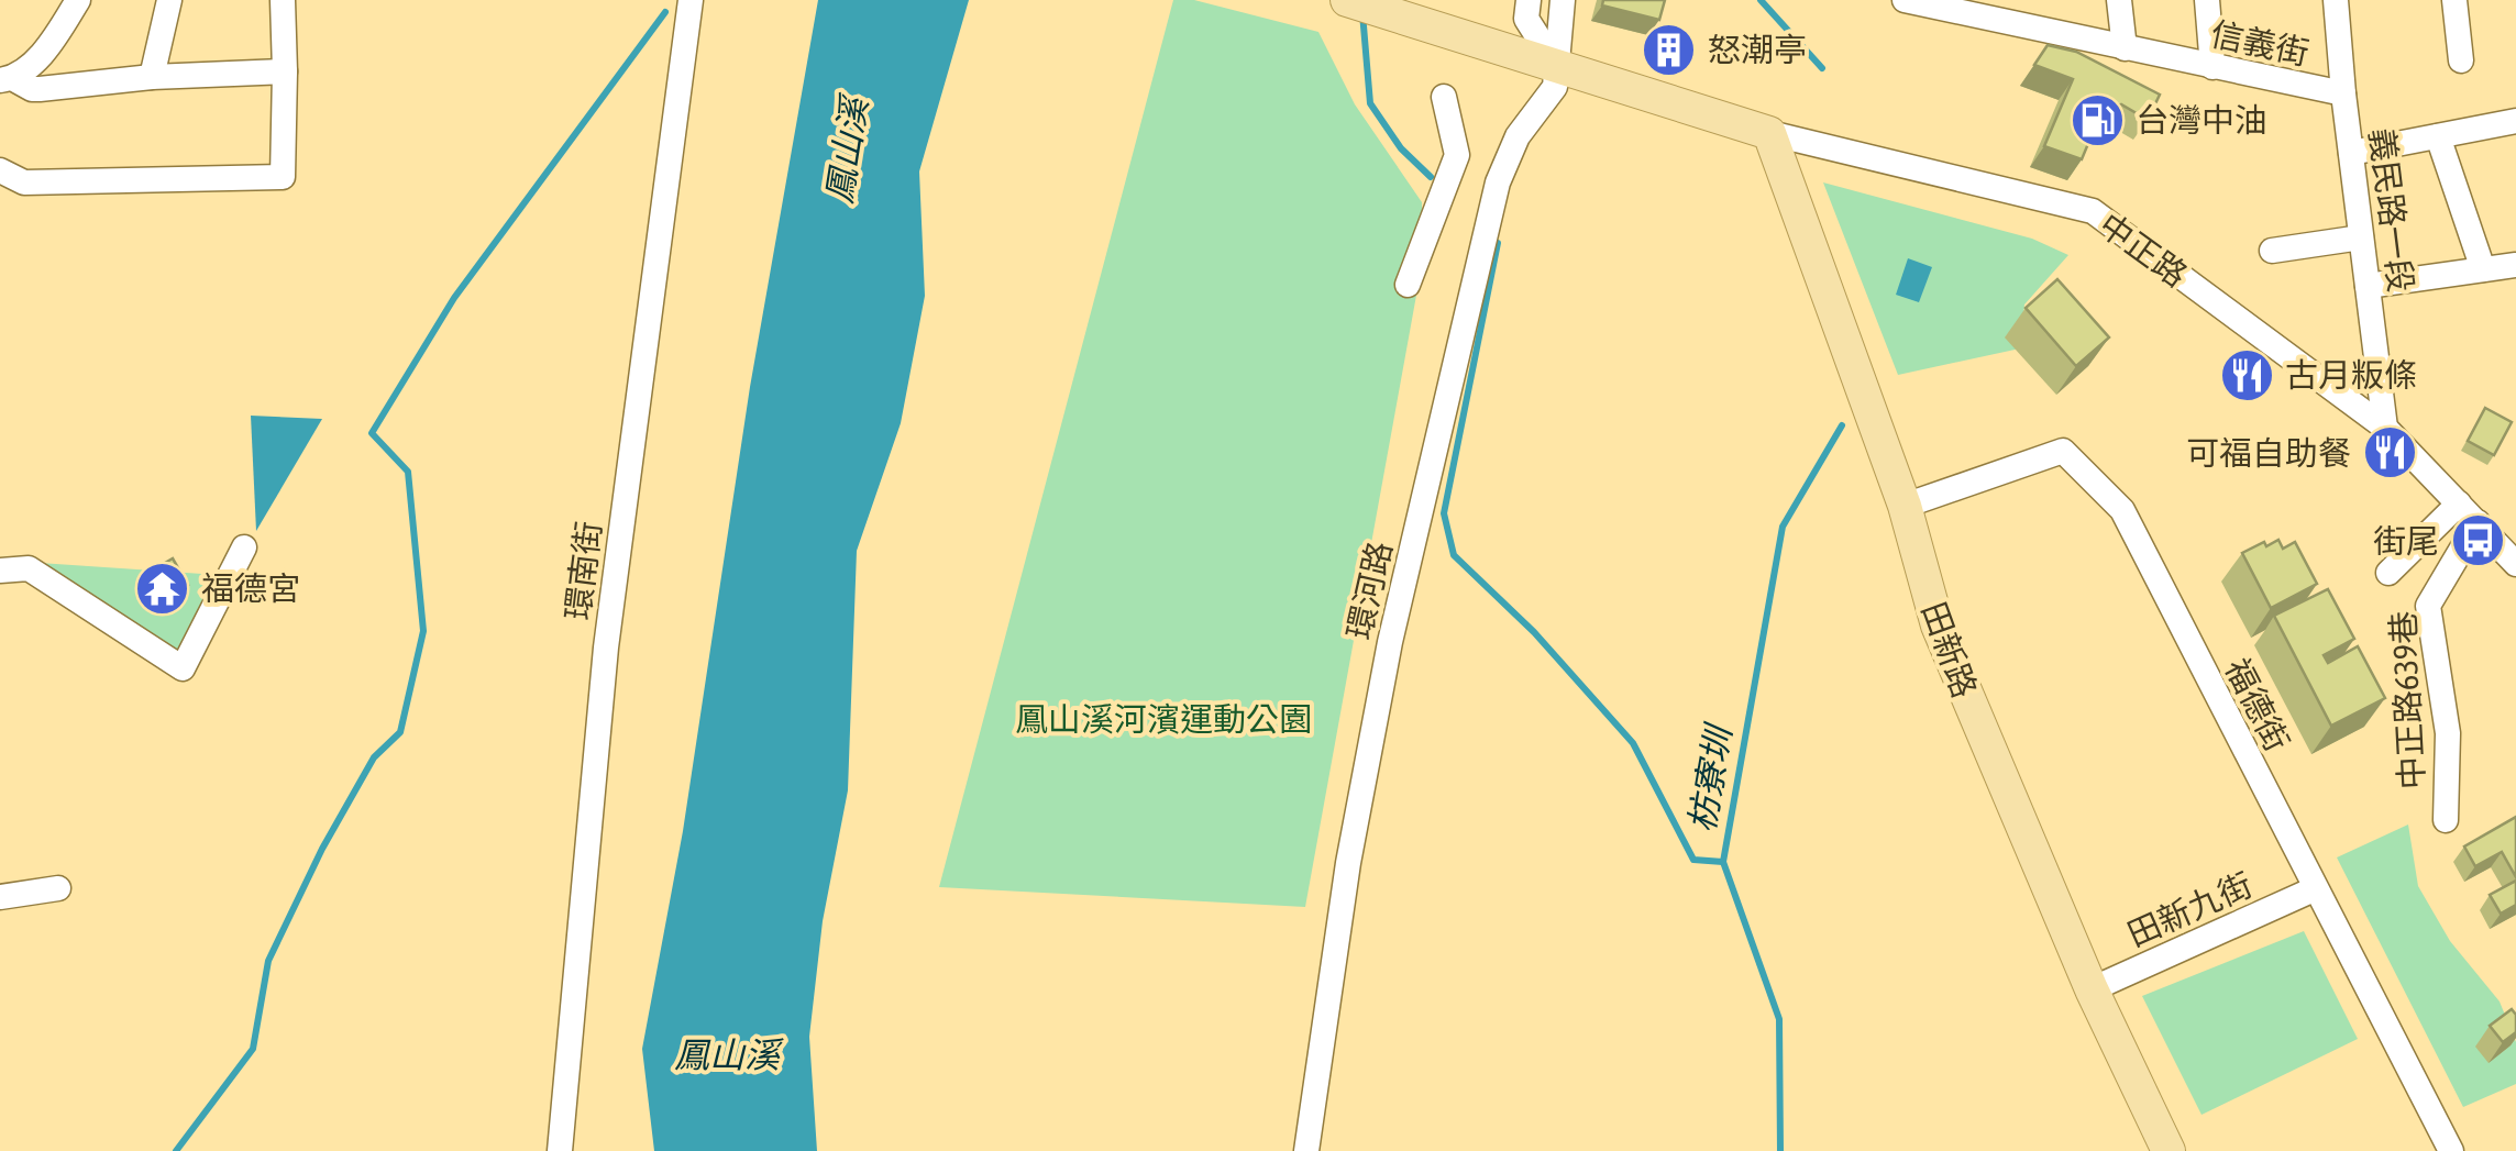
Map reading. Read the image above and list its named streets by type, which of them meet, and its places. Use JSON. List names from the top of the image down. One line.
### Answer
{"streets":{"main road":["中正路","田新路"],"street":["信義街","義民路一段","環南街","環河路","中正路639巷","福德街","田新九街"]},"crossings":[["信義街","義民路一段"],["義民路一段","中正路"],["中正路","環河路"],["中正路","田新路"],["中正路","中正路639巷"],["田新路","福德街"],["田新路","田新九街"],["福德街","田新九街"]],"water":["鳳山溪","枋寮圳"],"parks":["鳳山溪河濱運動公園"],"places":{"building":["怒潮亭"],"fuel station":["台灣中油"],"restaurant":["古月粄條","可福自助餐"],"bus stop":["街尾"],"temple":["福德宮"]}}
